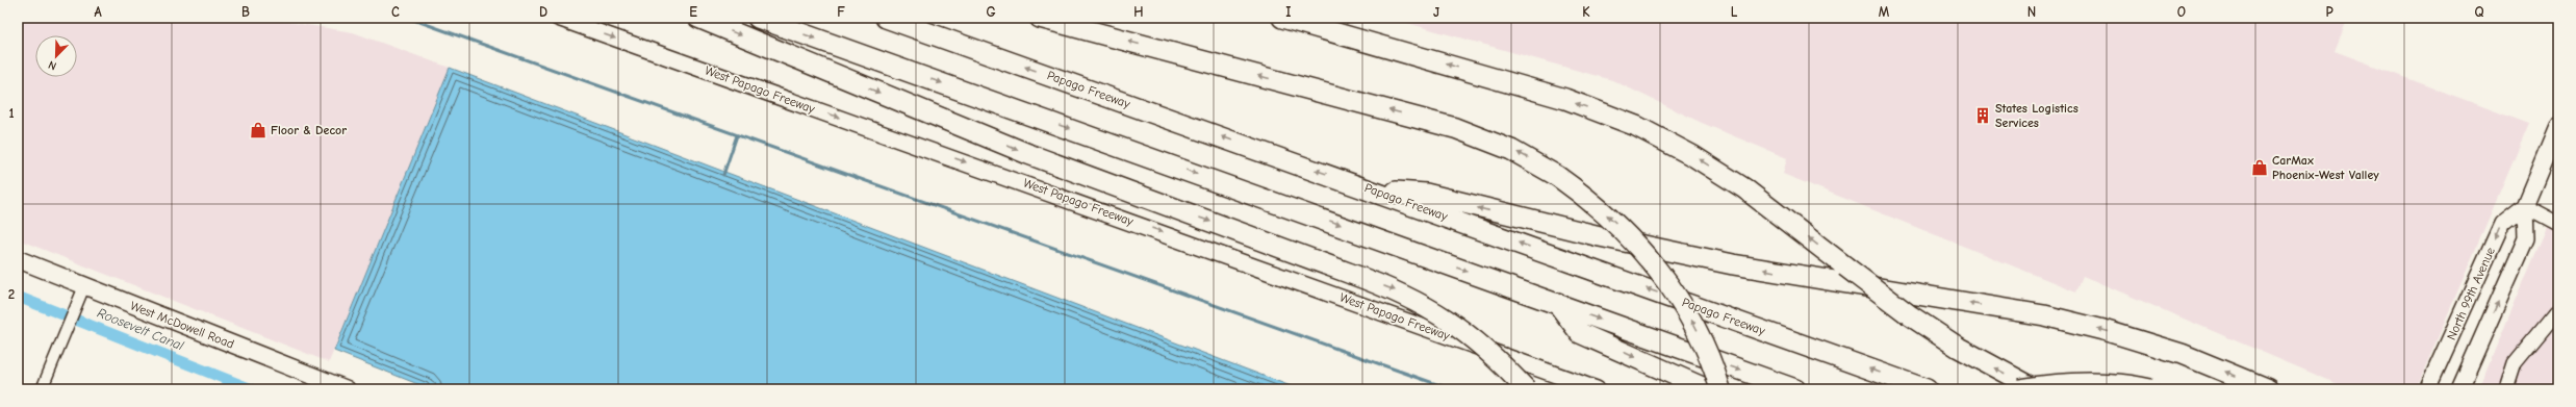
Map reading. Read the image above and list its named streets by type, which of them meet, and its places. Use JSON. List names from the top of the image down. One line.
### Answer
{"streets":{"highway":["Papago Freeway"],"main road":["West Papago Freeway","North 99th Avenue","West McDowell Road"]},"one_way":["West Papago Freeway"],"water":["Roosevelt Canal"],"places":{"building":["States Logistics Services"],"shop":["Floor & Decor","CarMax Phoenix-West Valley"]},"north":"bottom left","grid":{"columns":["A","B","C","D","E","F","G","H","I","J","K","L","M","N","O","P","Q"],"rows":["1","2"]}}
